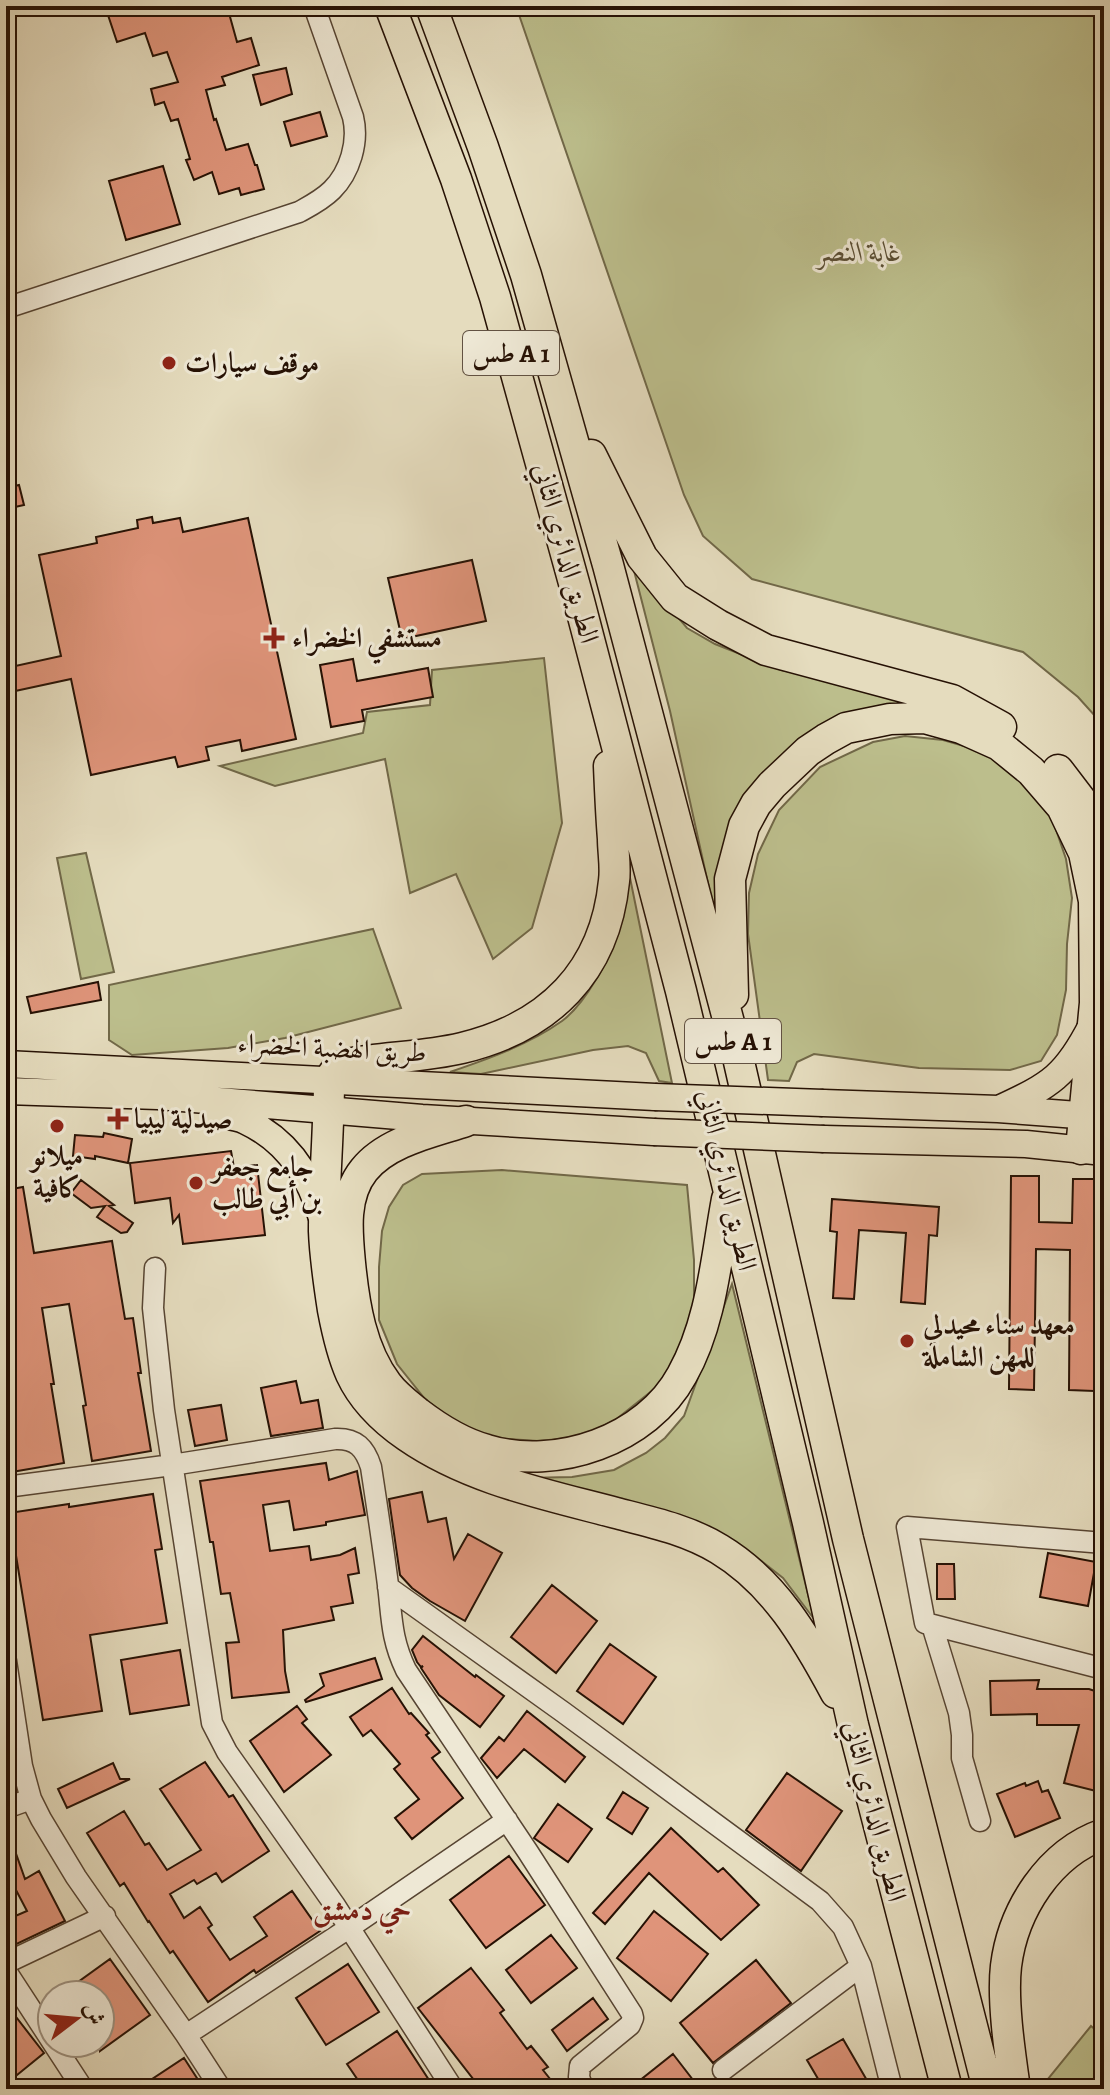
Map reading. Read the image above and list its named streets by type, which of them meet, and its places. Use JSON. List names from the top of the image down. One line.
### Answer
{"streets":{"highway":["طس A 1","الطريق الدائري الثاني"],"main road":["طريق الهضبة الخضراء"]},"districts":["حي دمشق"],"parks":["غابة النصر"],"places":{"other":["موقف سيارات","ميلانو كافية","جامع جعفر بن أبي طالب","معهد سناء محيدلي للمهن الشاملة"],"health":["مستشفي الخضراء","صيدلية ليبيا"]},"north":"right"}
